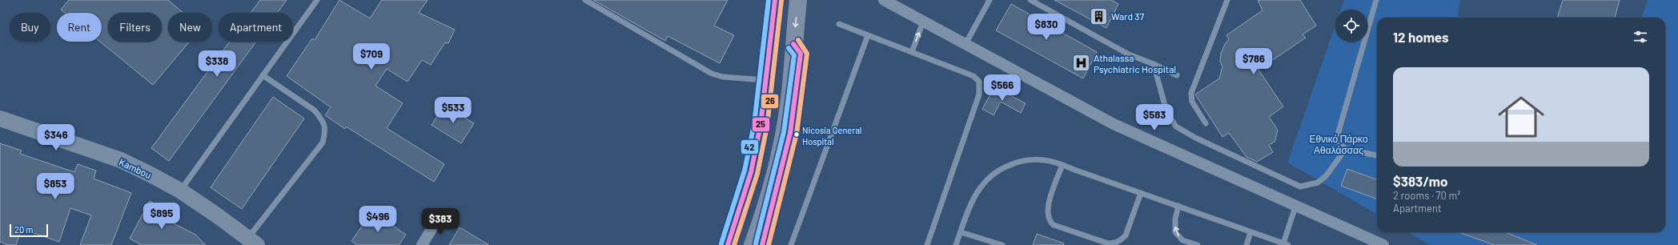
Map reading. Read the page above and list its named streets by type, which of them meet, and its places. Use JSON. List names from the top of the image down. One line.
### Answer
{"streets":{"street":["Kambou"]},"parks":["Εθνικό Πάρκο Αθαλάσσας"],"places":{"building":["Ward 37"],"hospital":["Athalassa Psychiatric Hospital"],"other":["Nicosia General Hospital"]},"lines":["transit line 25","transit line 42","transit line 26"],"scale_bar":"20 m","page":{"chip":["Buy","Rent","Filters","New","Apartment"],"price":["$830","$709","$786","$338","$566","$533","$583","$346","$853","$895","$496","$383"],"heading":"12 homes","list":[{"name":"$383/mo","note":"2 rooms · 70 m² · Apartment"}],"scale":"20 m"}}
